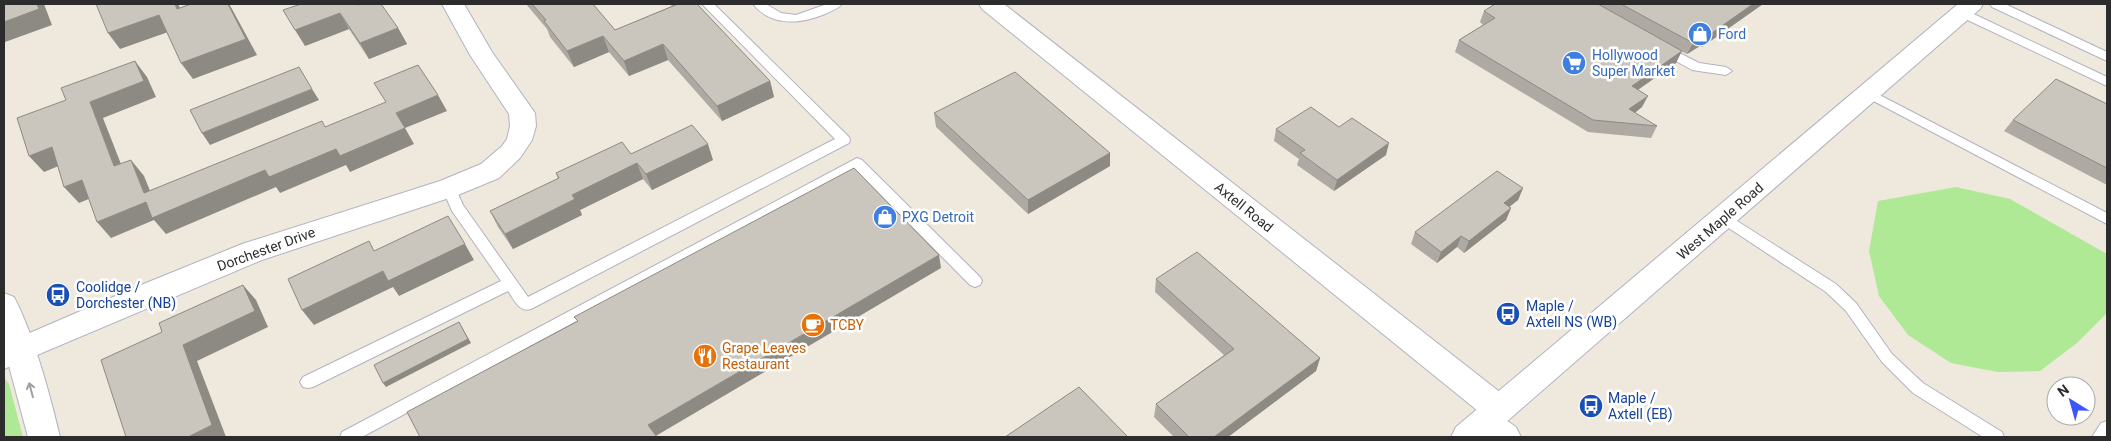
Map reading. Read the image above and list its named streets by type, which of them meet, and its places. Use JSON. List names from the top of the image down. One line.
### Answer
{"streets":{"street":["Axtell Road","West Maple Road","Dorchester Drive"]},"crossings":[["Axtell Road","West Maple Road"]],"places":{"shop":["Ford","PXG Detroit"],"supermarket":["Hollywood Super Market"],"bus stop":["Coolidge / Dorchester (NB)","Maple / Axtell NS (WB)","Maple / Axtell (EB)"],"cafe":["TCBY"],"restaurant":["Grape Leaves Restaurant"]},"north":"top left"}
